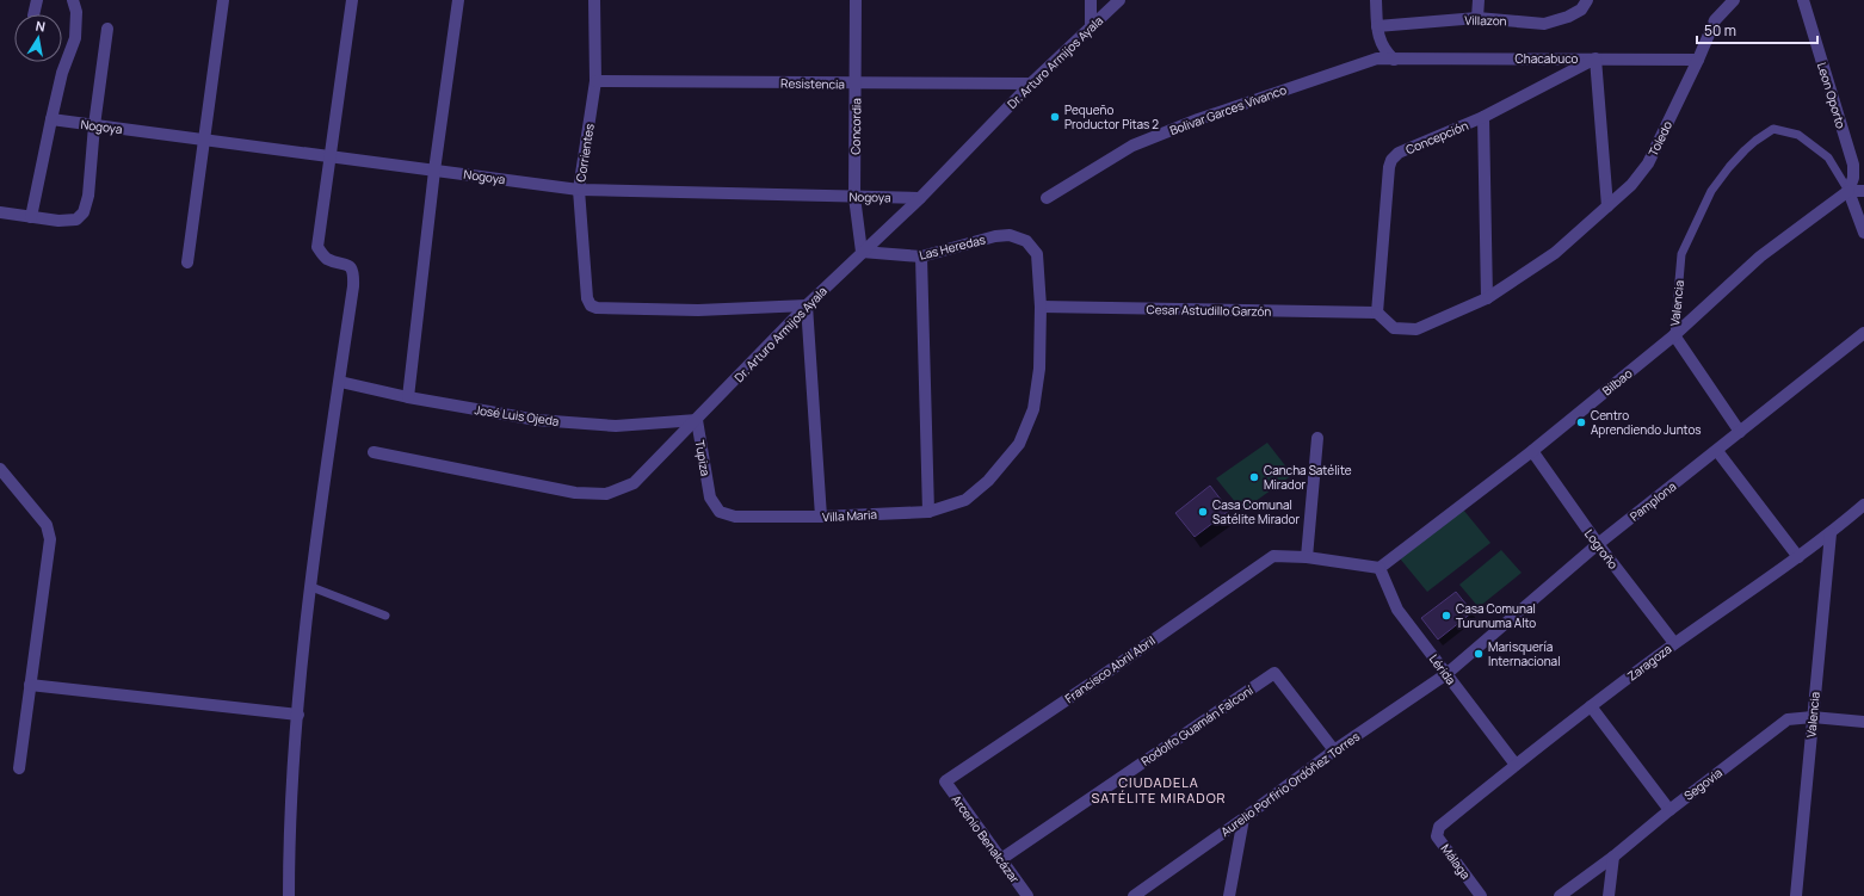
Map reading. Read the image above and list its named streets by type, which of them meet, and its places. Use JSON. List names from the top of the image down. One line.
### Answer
{"streets":{"street":["Villazon","Chacabuco","Dr. Arturo Armijos Ayala","Resistencia","Leon Oporto","Bolivar Garces Vivanco","Nogoya","Concordia","Concepción","Toledo","Corrientes","Las Heredas","Valencia","Cesar Astudillo Garzón","Bilbao","José Luis Ojeda","Tupiza","Pamplona","Villa Maria","Logroño","Zaragoza","Francisco Abril Abril","Lérida","Rodolfo Guamán Falconí","Aurelio Porfirio Ordóñez Torres","Segovia","Arcenio Benalcázar","Málaga"]},"crossings":[["Chacabuco","Bolivar Garces Vivanco"],["Chacabuco","Concepción"],["Chacabuco","Toledo"],["Dr. Arturo Armijos Ayala","Resistencia"],["Dr. Arturo Armijos Ayala","Nogoya"],["Dr. Arturo Armijos Ayala","Concordia"],["Dr. Arturo Armijos Ayala","Corrientes"],["Dr. Arturo Armijos Ayala","Las Heredas"],["Dr. Arturo Armijos Ayala","José Luis Ojeda"],["Dr. Arturo Armijos Ayala","Tupiza"],["Resistencia","Concordia"],["Resistencia","Corrientes"],["Leon Oporto","Valencia"],["Leon Oporto","Bilbao"],["Nogoya","Concordia"],["Nogoya","Corrientes"],["Concordia","Las Heredas"],["Concepción","Toledo"],["Concepción","Cesar Astudillo Garzón"],["Toledo","Cesar Astudillo Garzón"],["Las Heredas","Villa Maria"],["Valencia","Bilbao"],["Valencia","Pamplona"],["Valencia","Zaragoza"],["Valencia","Segovia"],["Cesar Astudillo Garzón","Villa Maria"],["Bilbao","Logroño"],["Bilbao","Lérida"],["José Luis Ojeda","Tupiza"],["Tupiza","Villa Maria"],["Pamplona","Logroño"],["Pamplona","Lérida"],["Pamplona","Aurelio Porfirio Ordóñez Torres"],["Logroño","Zaragoza"],["Zaragoza","Lérida"],["Zaragoza","Málaga"],["Francisco Abril Abril","Arcenio Benalcázar"],["Lérida","Aurelio Porfirio Ordóñez Torres"],["Rodolfo Guamán Falconí","Aurelio Porfirio Ordóñez Torres"],["Rodolfo Guamán Falconí","Arcenio Benalcázar"]],"districts":["CIUDADELA SATÉLITE MIRADOR"],"places":["Pequeño Productor Pitas 2","Centro Aprendiendo Juntos","Cancha Satélite Mirador","Casa Comunal Satélite Mirador","Casa Comunal Turunuma Alto","Marisquería Internacional"],"scale_bar":"50 m","north":"top"}
